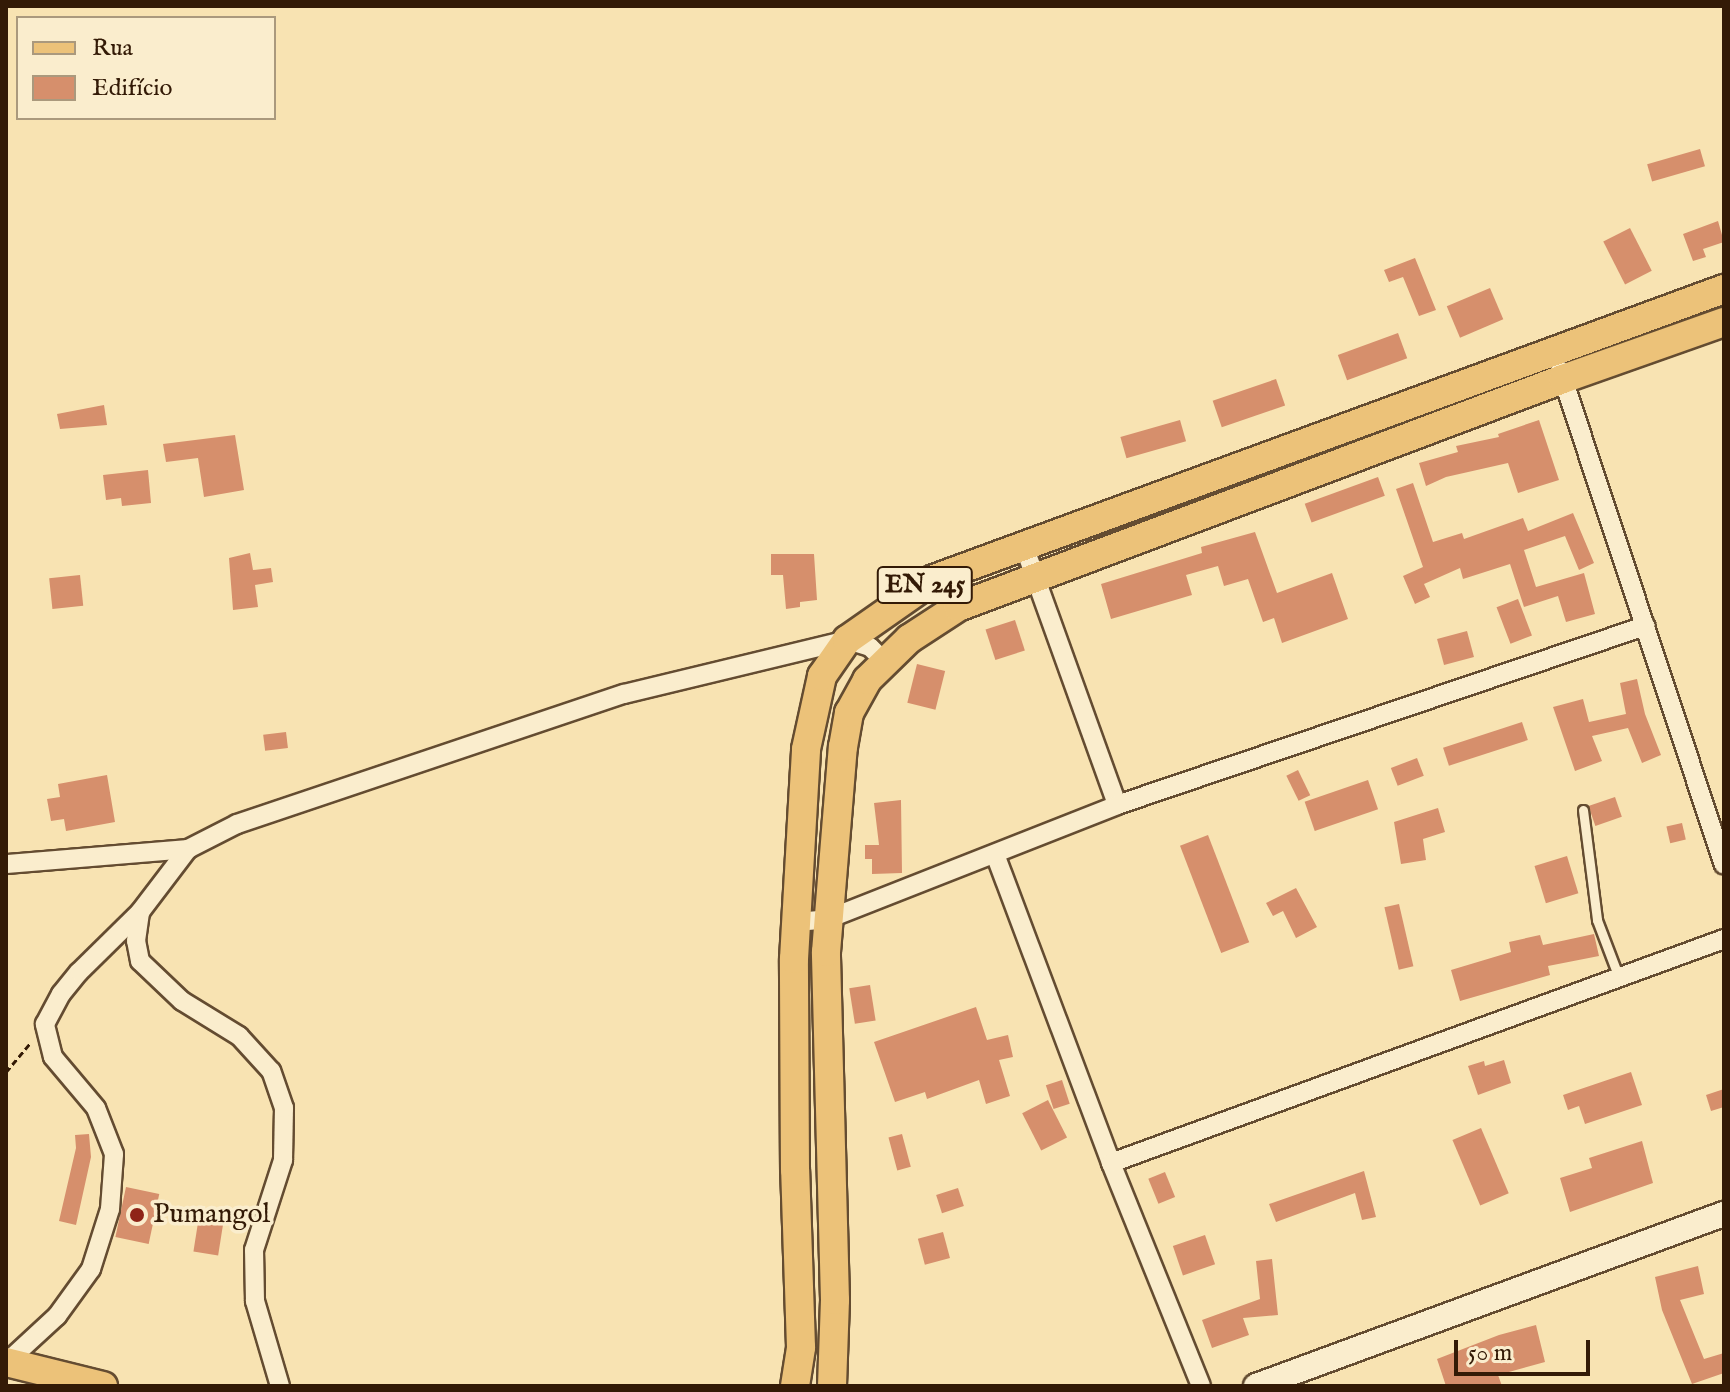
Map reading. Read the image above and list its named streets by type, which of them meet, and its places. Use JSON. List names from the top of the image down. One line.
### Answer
{"streets":{"main road":["EN 245"]},"places":["Pumangol"],"legend":["Rua","Edifício"],"scale_bar":"50 m"}
